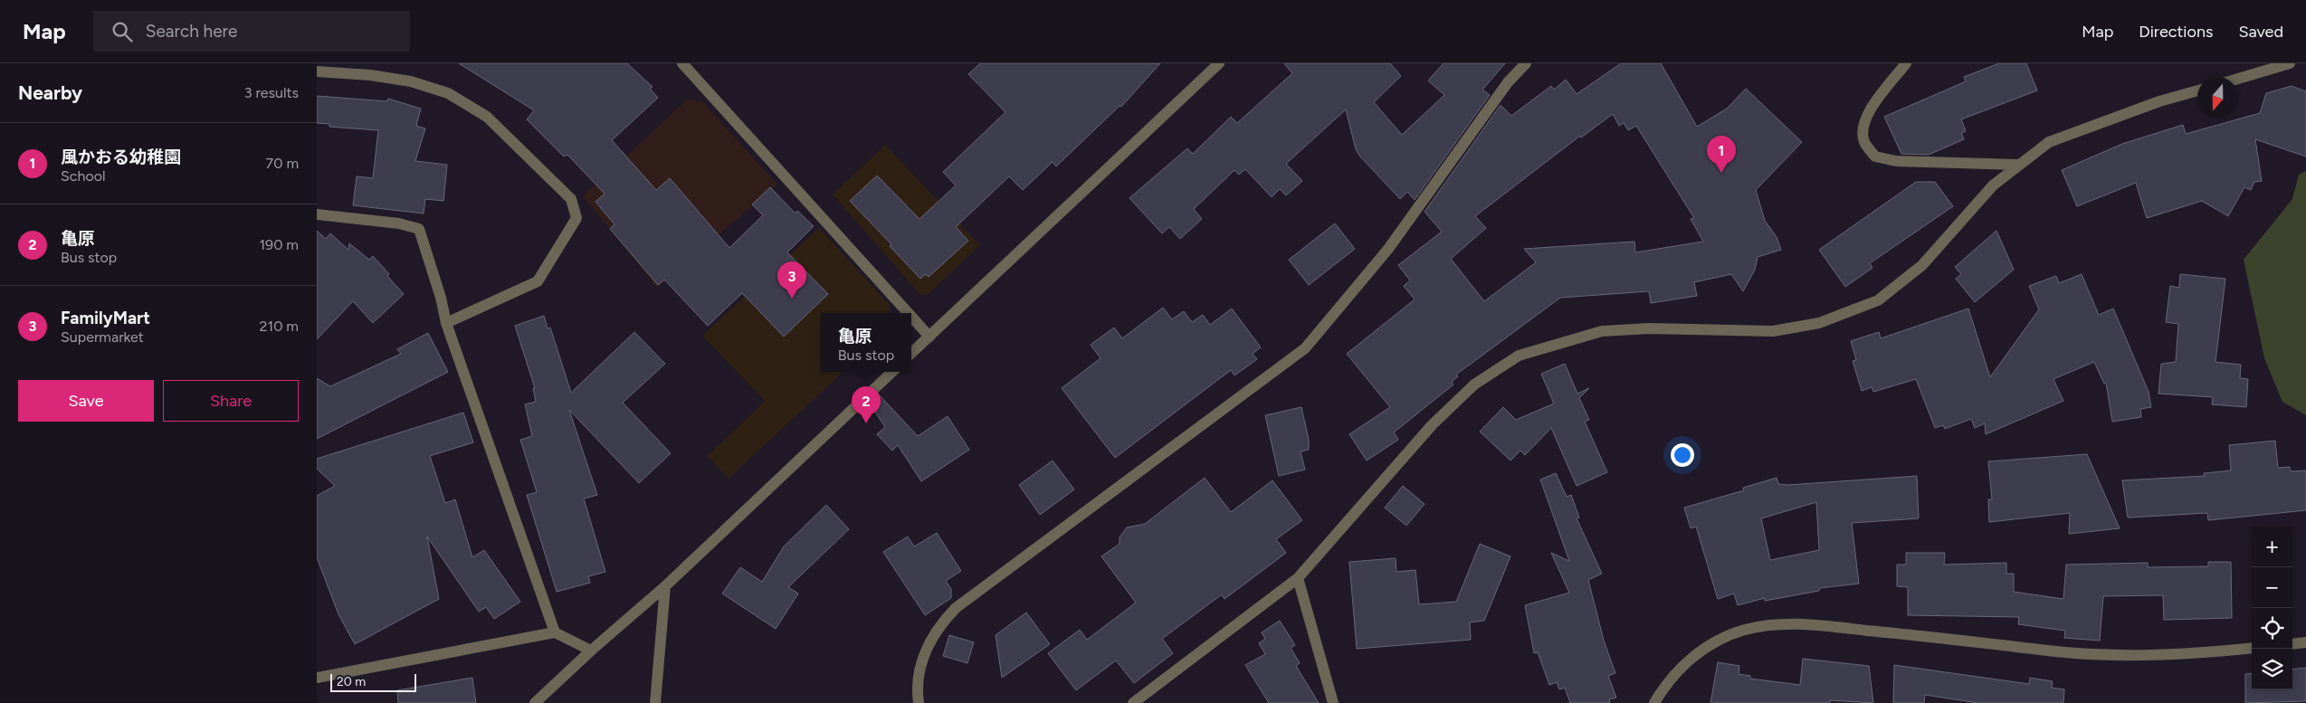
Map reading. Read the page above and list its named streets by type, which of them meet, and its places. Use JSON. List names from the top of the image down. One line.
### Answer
{"scale_bar":"20 m","north":"bottom","page":{"header":"Map","search":"Search here","nav":["Map","Directions","Saved"],"heading":["Nearby","3 results"],"list":[{"mark":"1","name":"風かおる幼稚園","note":"School","value":"70 m"},{"mark":"2","name":"亀原","note":"Bus stop","value":"190 m"},{"mark":"3","name":"FamilyMart","note":"Supermarket","value":"210 m"}],"pins":["1","3","2"],"popup":["亀原","Bus stop"],"buttons":["Save","Share"],"map_buttons":["+","−"],"scale":"20 m"}}
